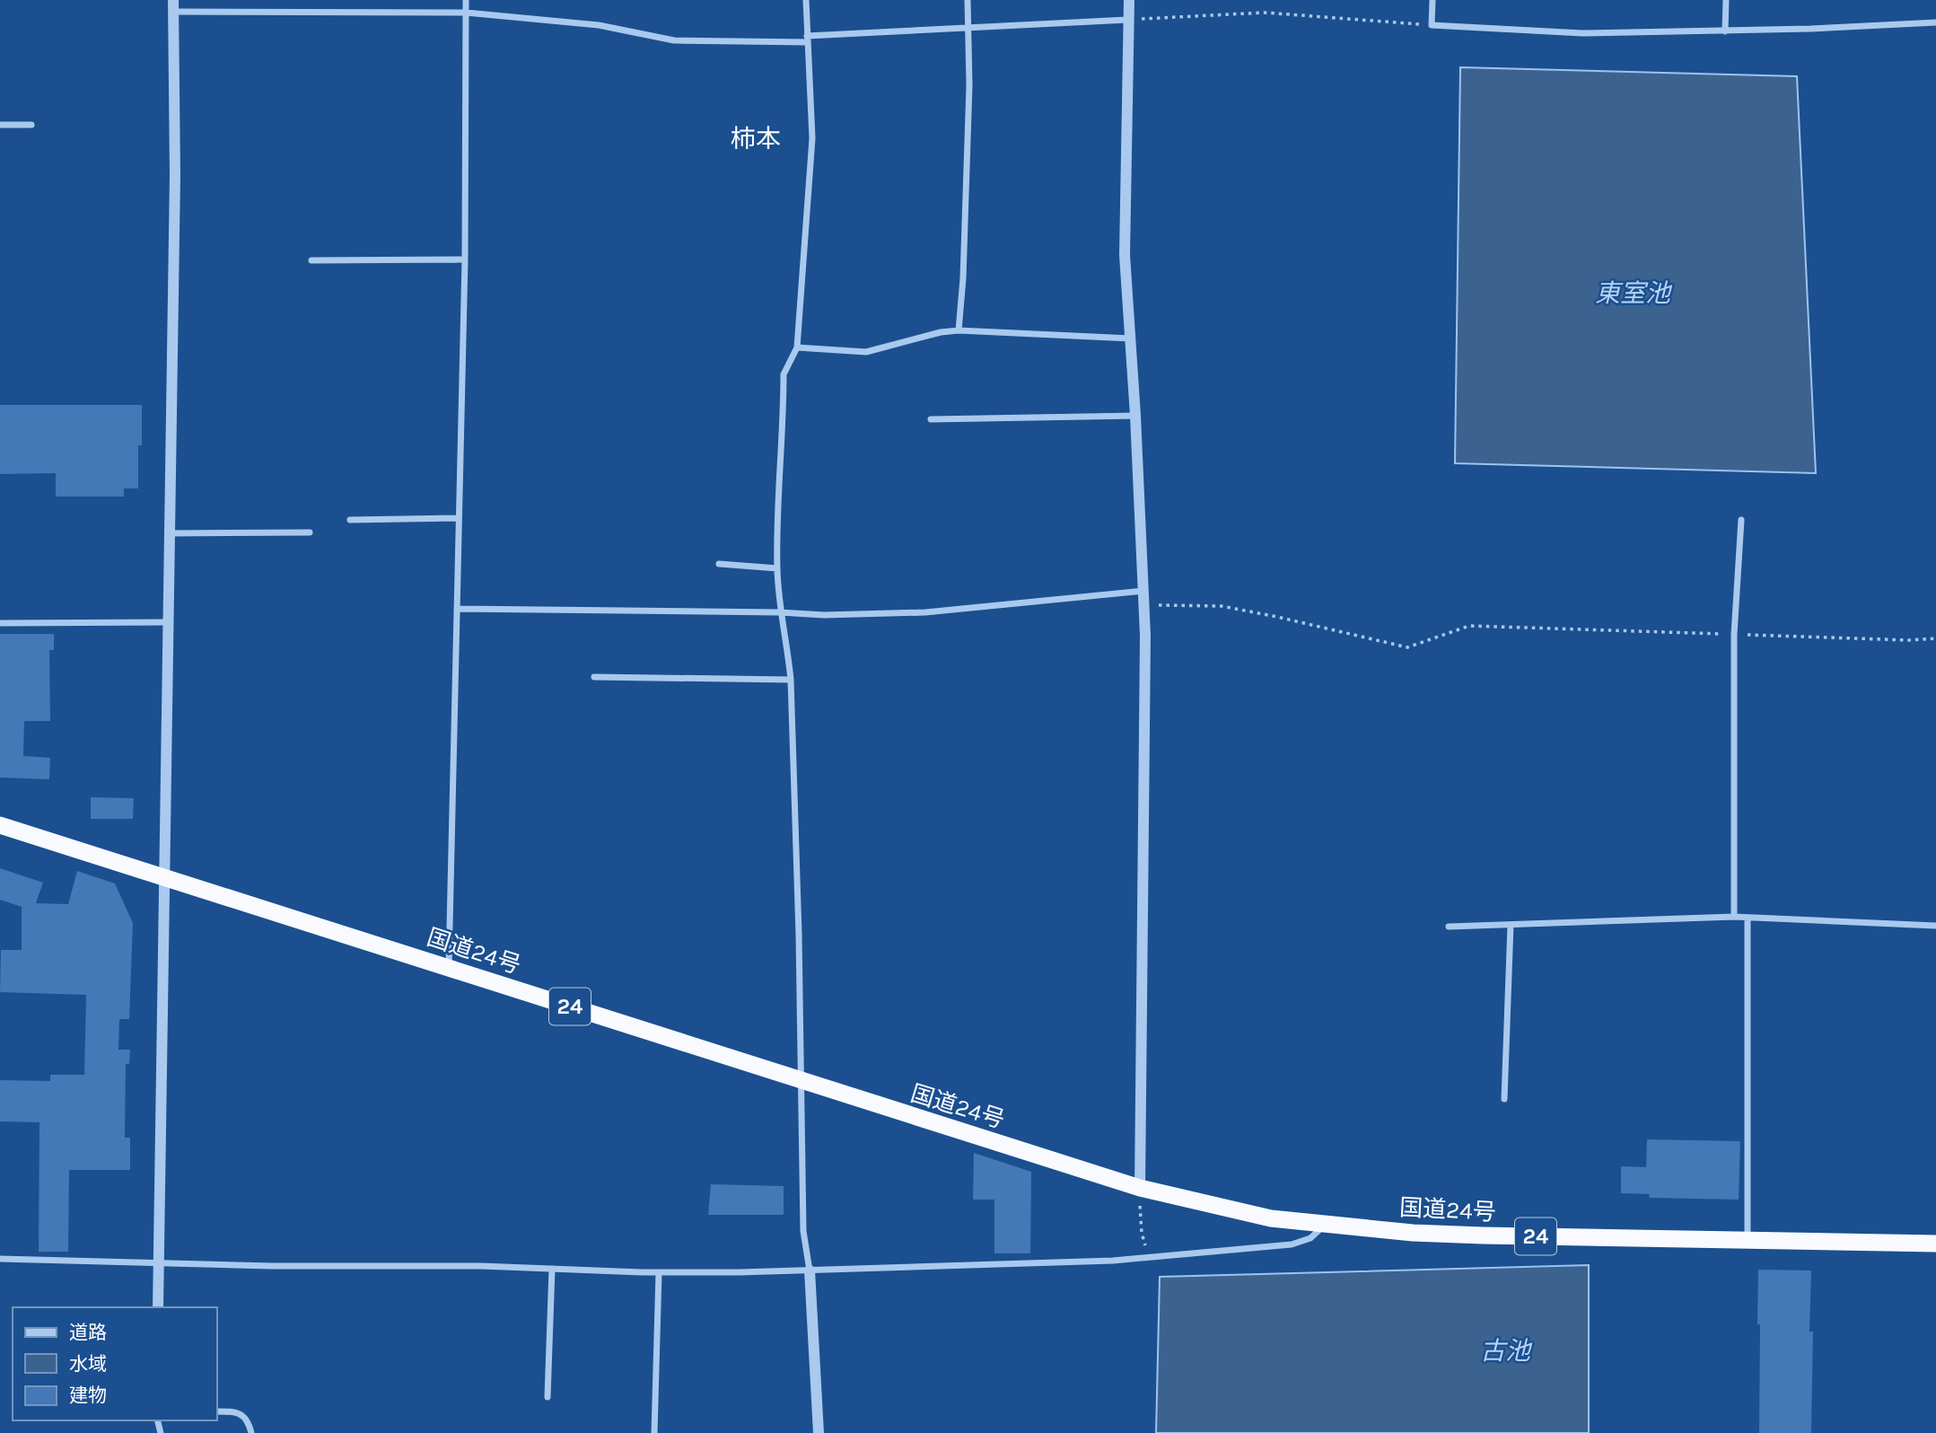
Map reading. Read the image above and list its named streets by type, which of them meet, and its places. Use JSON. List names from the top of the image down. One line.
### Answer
{"streets":{"highway":["国道24号","24"]},"districts":["柿本"],"water":["東室池","古池"],"legend":["道路","水域","建物"]}
